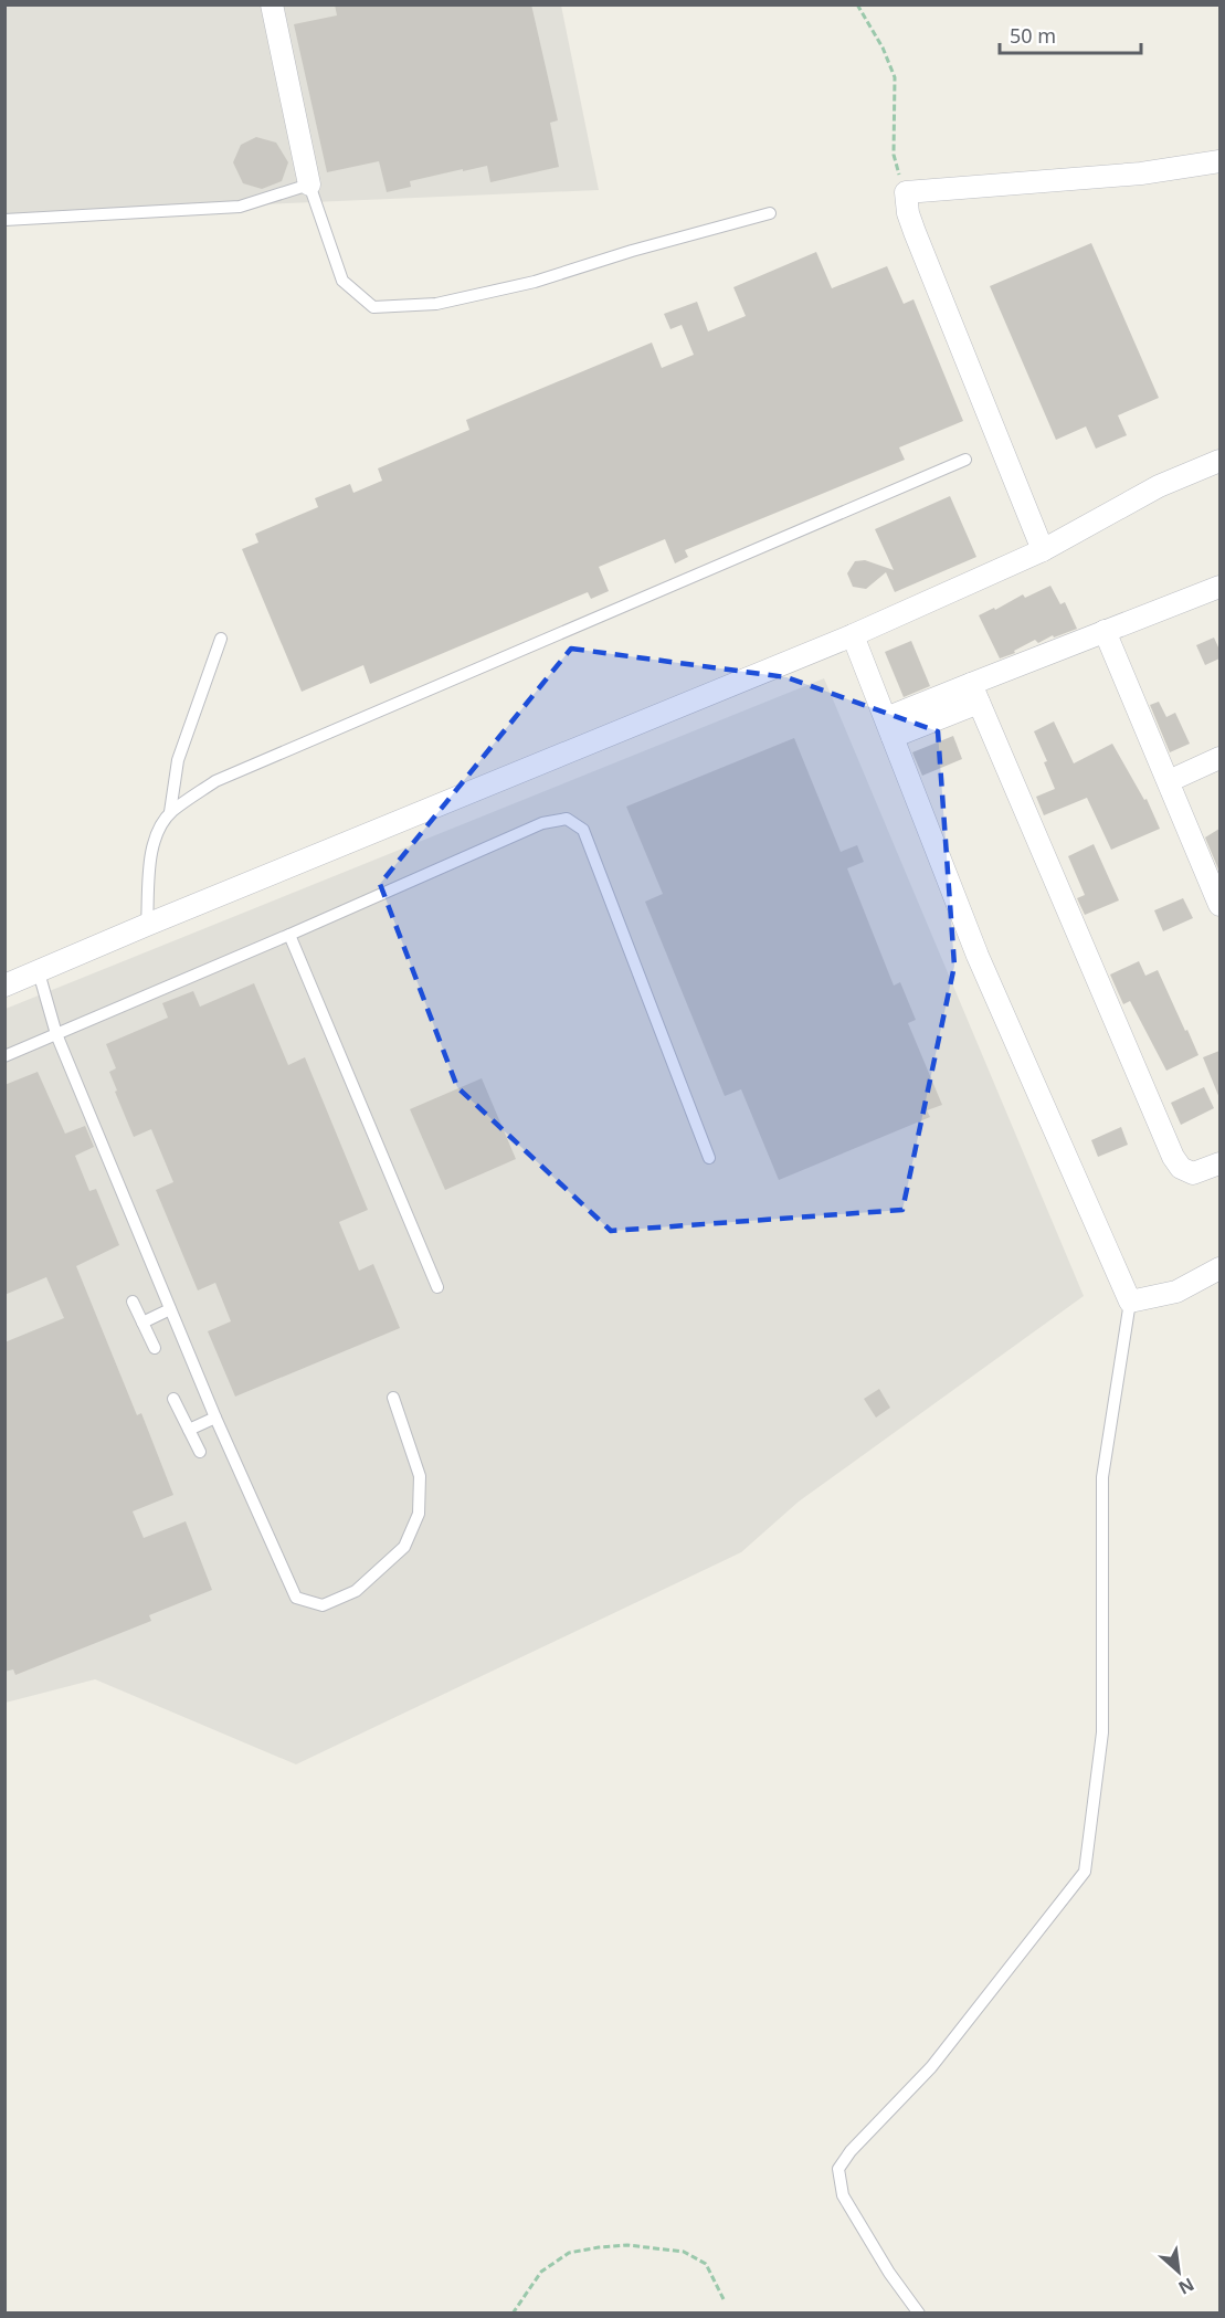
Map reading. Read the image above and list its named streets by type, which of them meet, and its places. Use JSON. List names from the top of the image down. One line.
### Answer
{"scale_bar":"50 m","north":"bottom right"}
